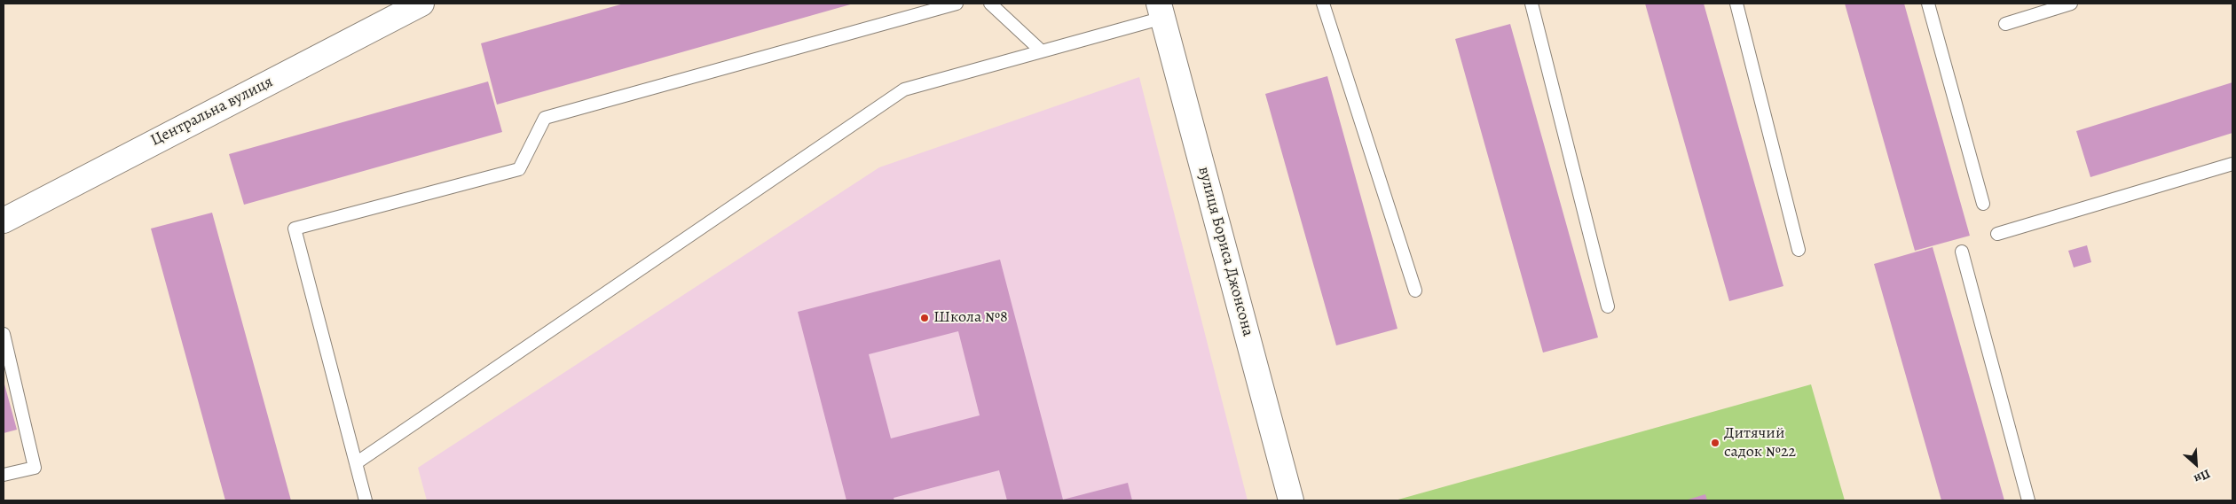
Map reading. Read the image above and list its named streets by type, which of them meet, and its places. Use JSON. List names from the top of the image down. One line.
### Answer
{"streets":{"street":["Центральна вулиця","вулиця Бориса Джонсона"]},"places":["Школа №8","Дитячий садок №22"],"north":"bottom right"}
